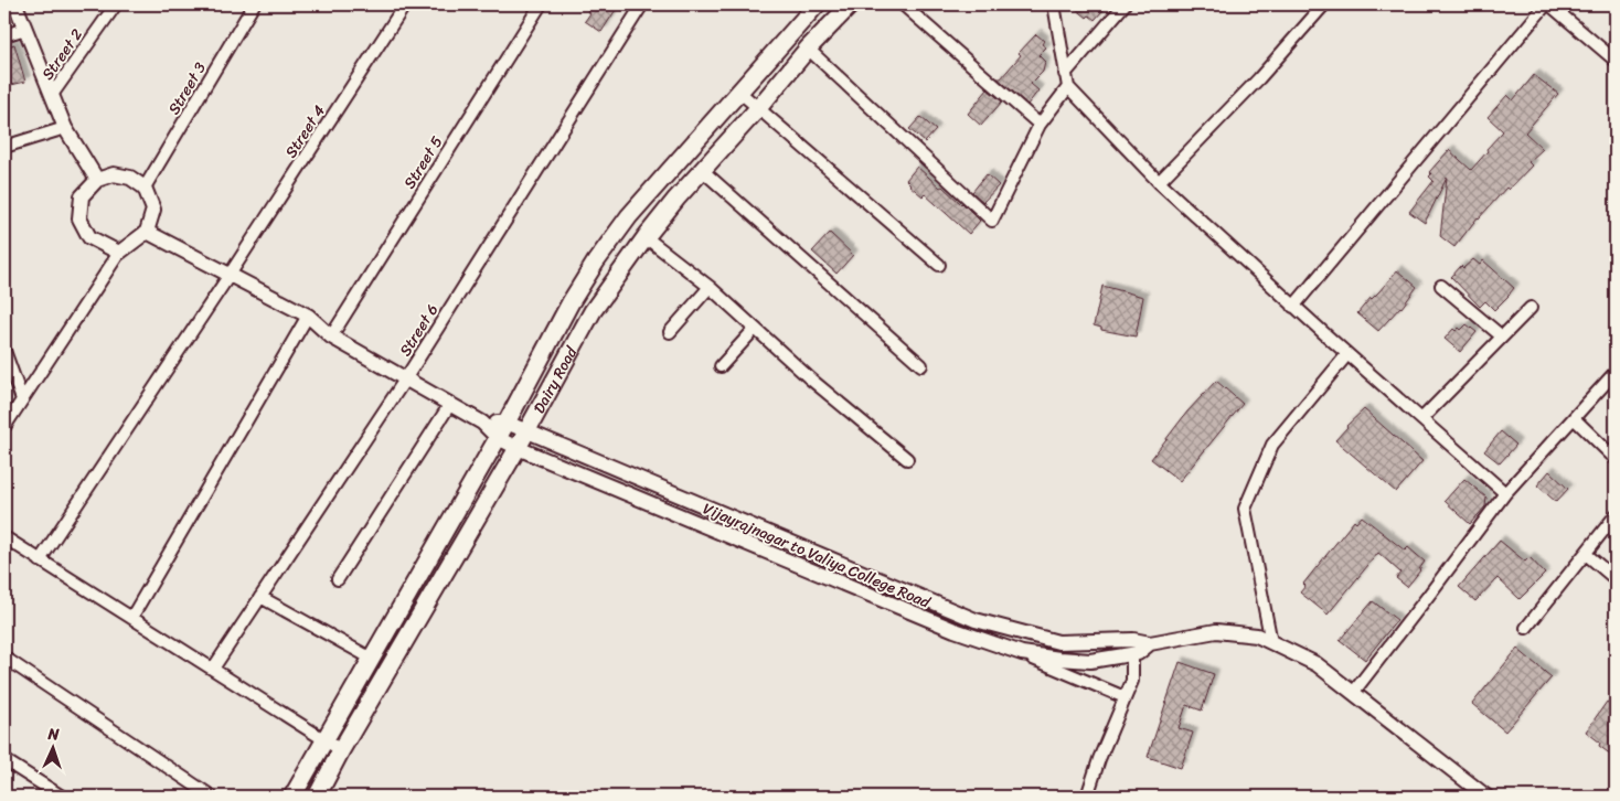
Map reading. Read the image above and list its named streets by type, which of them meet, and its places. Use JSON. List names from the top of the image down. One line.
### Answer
{"streets":{"main road":["Dairy Road"],"street":["Street 2","Street 3","Street 4","Street 5","Street 6","Vijayrajnagar to Valiya College Road"]},"crossings":[["Street 3","Vijayrajnagar to Valiya College Road"],["Street 4","Vijayrajnagar to Valiya College Road"],["Street 5","Vijayrajnagar to Valiya College Road"],["Street 6","Vijayrajnagar to Valiya College Road"],["Dairy Road","Vijayrajnagar to Valiya College Road"]],"north":"top"}
